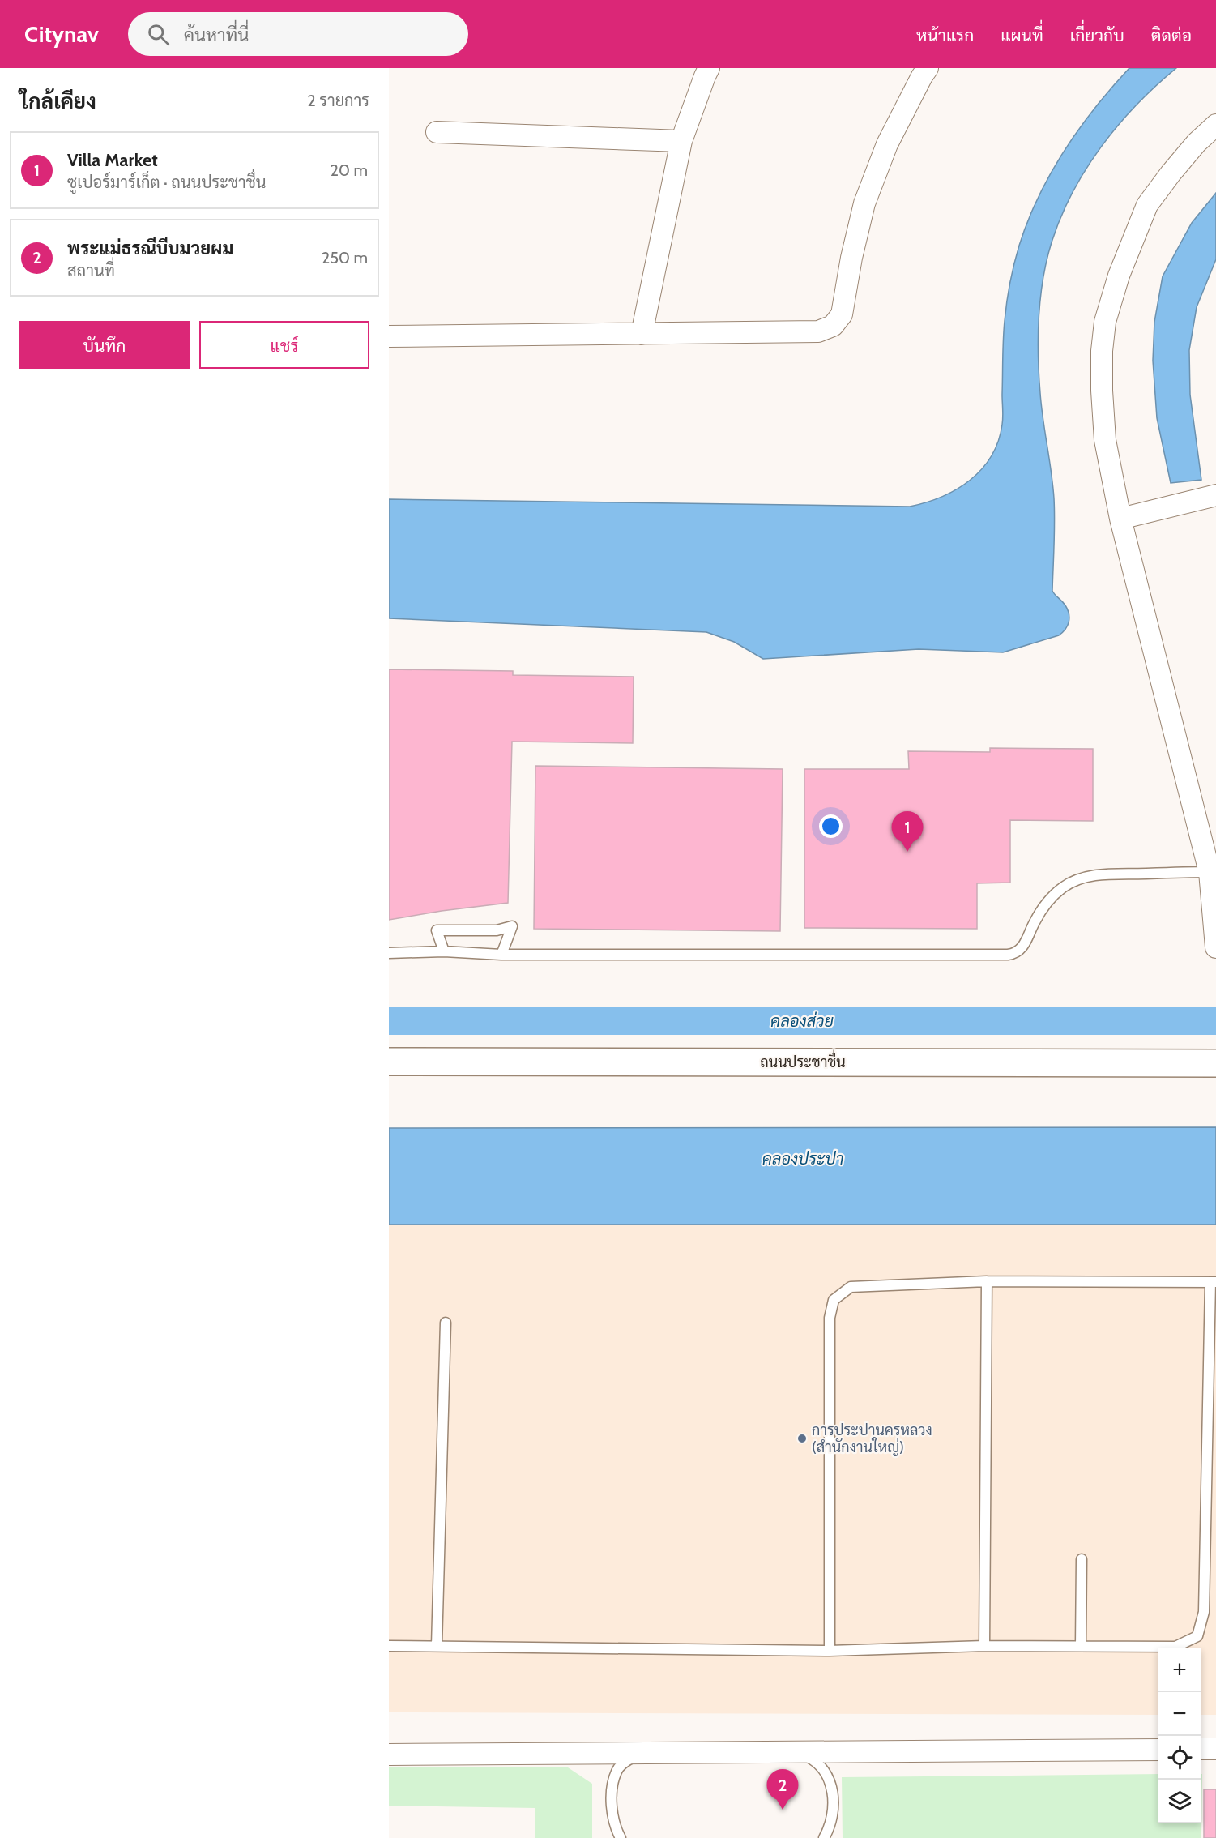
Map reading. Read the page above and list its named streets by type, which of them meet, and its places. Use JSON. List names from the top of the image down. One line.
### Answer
{"streets":{"main road":["ถนนประชาชื่น"]},"water":["คลองส่วย","คลองประปา"],"places":["การประปานครหลวง (สำนักงานใหญ่)"],"page":{"header":"Citynav","search":"ค้นหาที่นี่","nav":["หน้าแรก","แผนที่","เกี่ยวกับ","ติดต่อ"],"heading":["ใกล้เคียง","2 รายการ"],"list":[{"mark":"1","name":"Villa Market","note":"ซูเปอร์มาร์เก็ต · ถนนประชาชื่น","value":"20 m"},{"mark":"2","name":"พระแม่ธรณีบีบมวยผม","note":"สถานที่","value":"250 m"}],"buttons":["บันทึก","แชร์"],"pins":["1","2"],"map_buttons":["+","−"]}}
